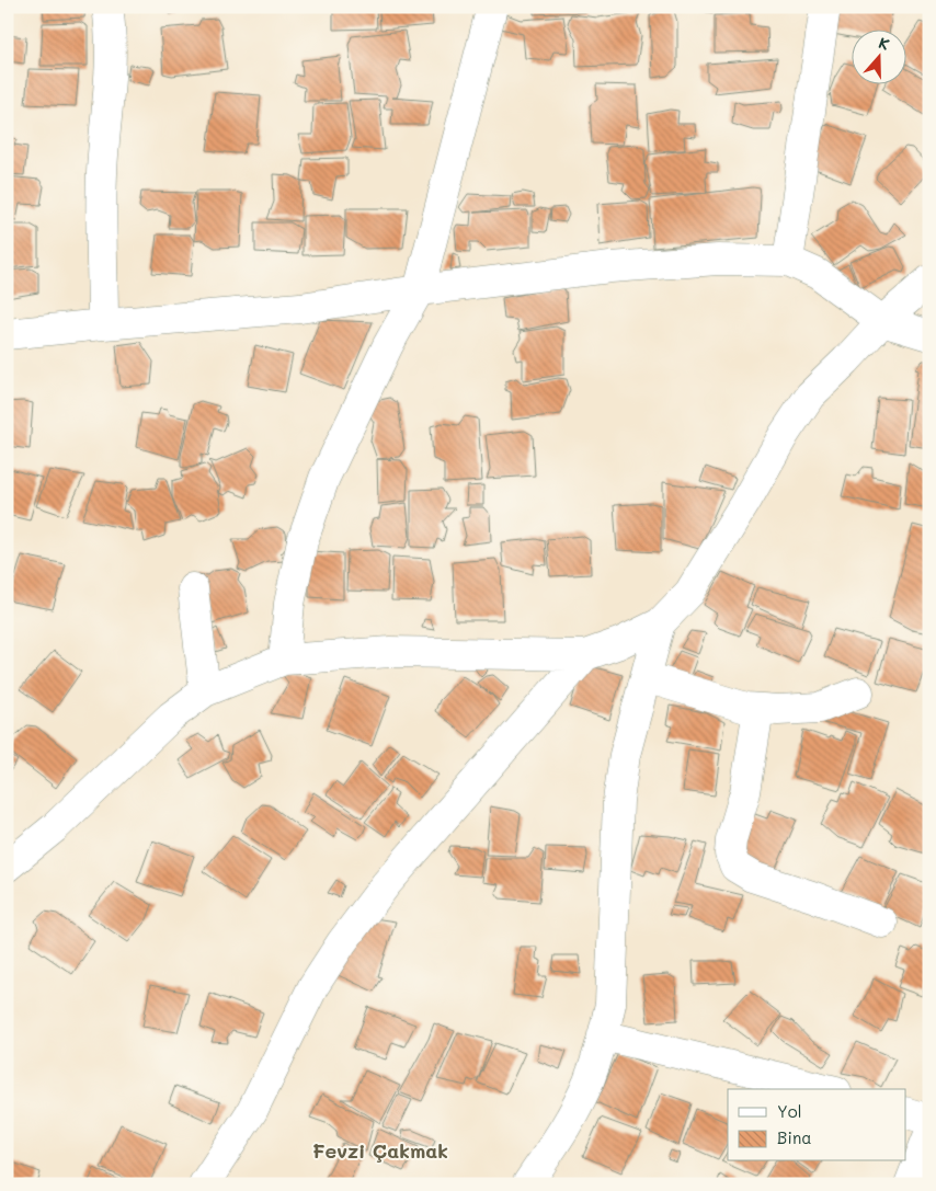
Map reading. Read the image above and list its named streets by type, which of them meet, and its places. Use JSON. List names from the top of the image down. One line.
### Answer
{"districts":["Fevzi Çakmak"],"legend":["Yol","Bina"],"north":"top"}
